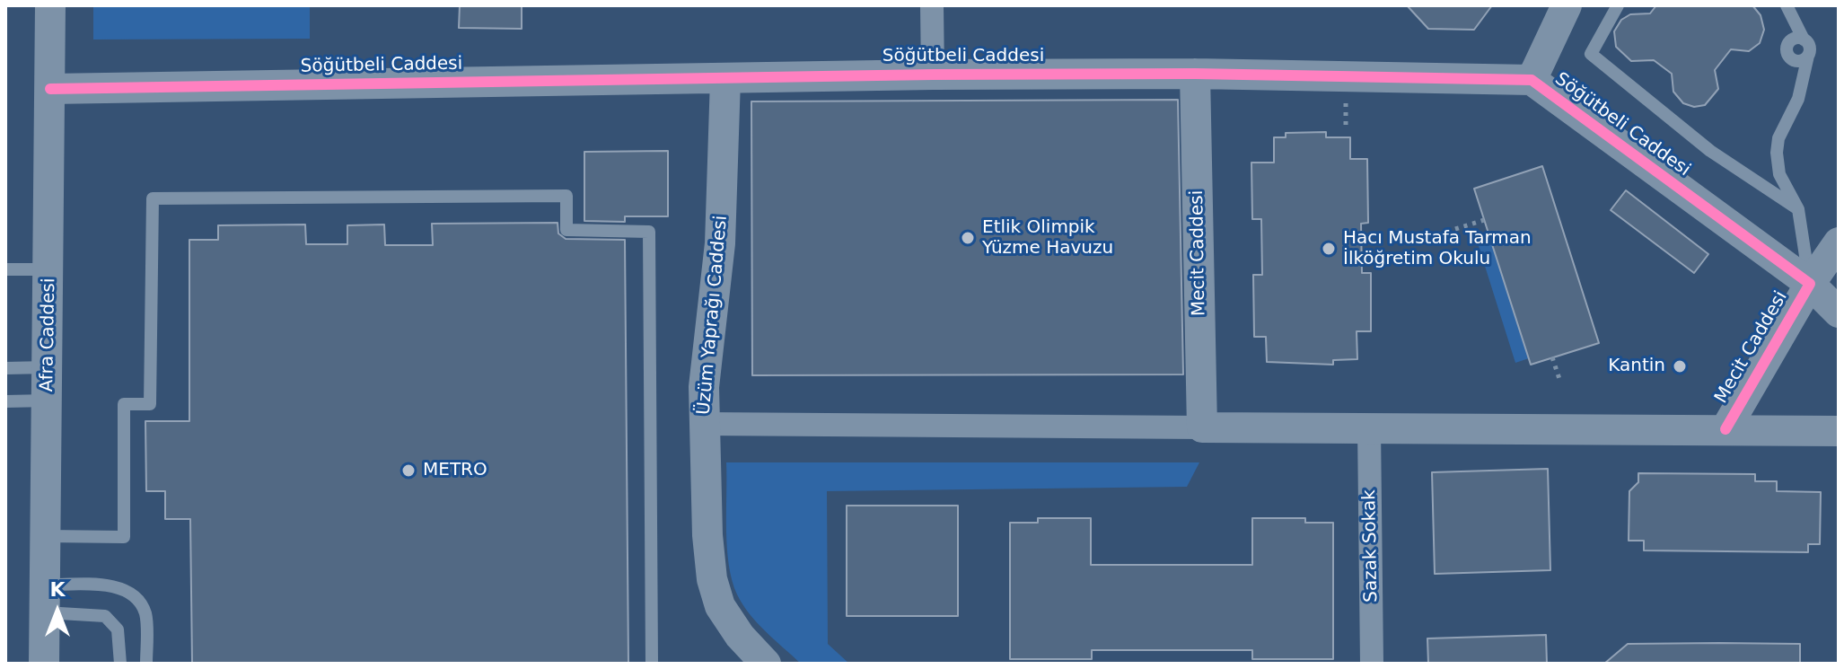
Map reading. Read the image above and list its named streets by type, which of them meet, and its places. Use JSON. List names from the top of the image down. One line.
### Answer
{"streets":{"street":["Söğütbeli Caddesi","Mecit Caddesi","Üzüm Yaprağı Caddesi","Afra Caddesi","Sazak Sokak"]},"crossings":[["Söğütbeli Caddesi","Mecit Caddesi"],["Söğütbeli Caddesi","Üzüm Yaprağı Caddesi"],["Söğütbeli Caddesi","Afra Caddesi"],["Mecit Caddesi","Sazak Sokak"]],"places":["Etlik Olimpik Yüzme Havuzu","Hacı Mustafa Tarman İlköğretim Okulu","Kantin","METRO"],"north":"top"}
